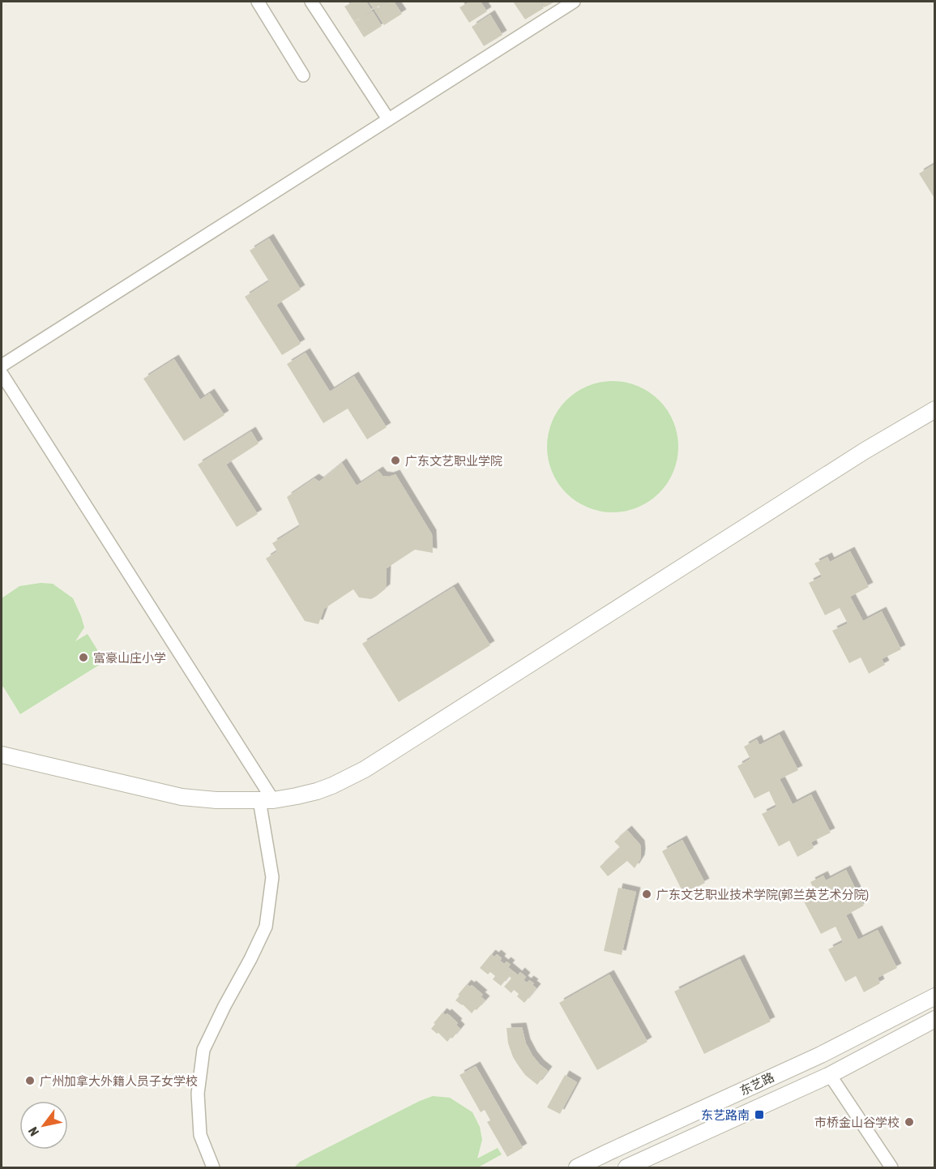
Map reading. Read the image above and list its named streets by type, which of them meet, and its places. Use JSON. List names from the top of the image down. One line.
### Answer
{"streets":{"street":["东艺路"]},"places":{"other":["广东文艺职业学院","富豪山庄小学","广东文艺职业技术学院(郭兰英艺术分院)","广州加拿大外籍人员子女学校","市桥金山谷学校"],"transit":["东艺路南"]},"north":"bottom left"}
